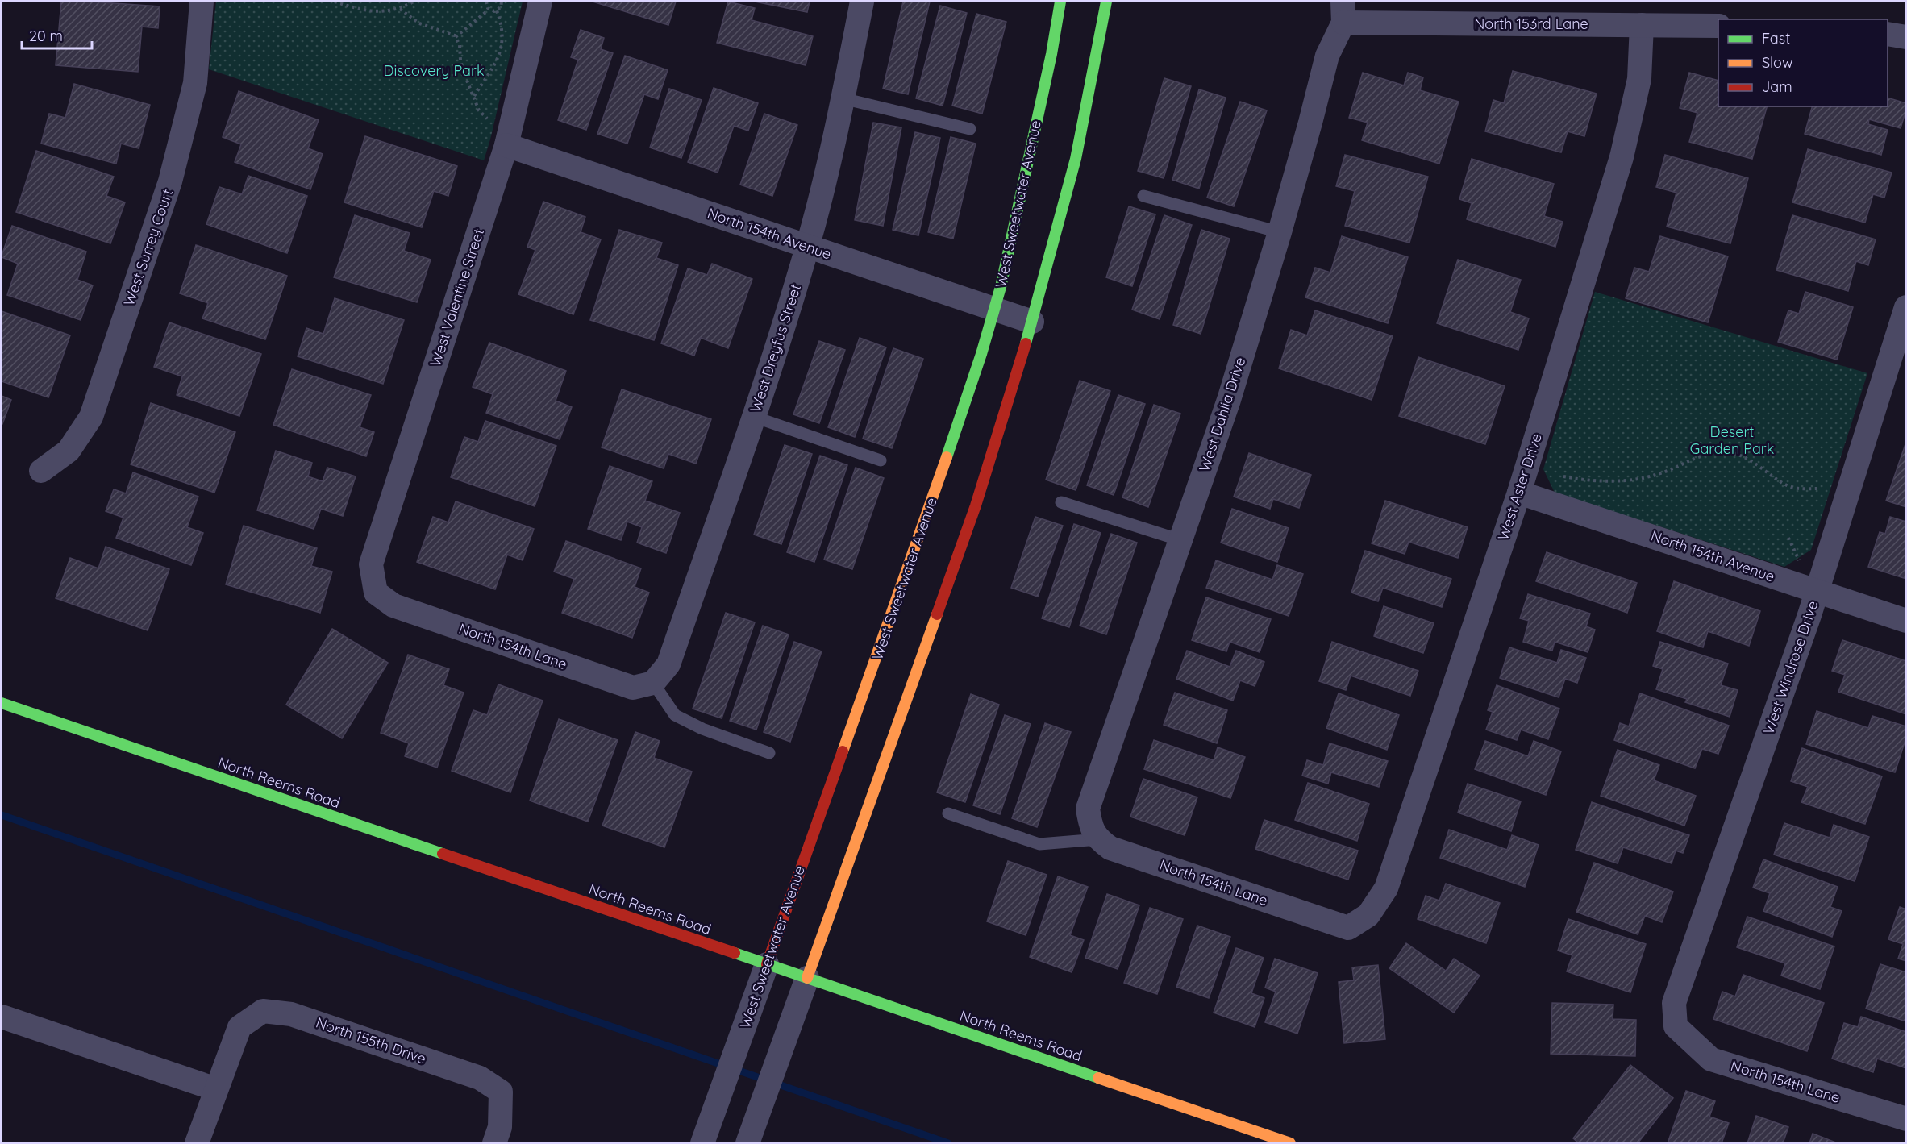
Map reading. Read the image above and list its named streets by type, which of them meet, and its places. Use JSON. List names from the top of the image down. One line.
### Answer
{"streets":{"street":["North 153rd Lane","West Sweetwater Avenue","North 154th Avenue","West Surrey Court","West Valentine Street","West Dreyfus Street","West Dahlia Drive","West Aster Drive","North 154th Lane","West Windrose Drive","North Reems Road","North 155th Drive"]},"crossings":[["North 153rd Lane","West Dahlia Drive"],["North 153rd Lane","West Aster Drive"],["West Sweetwater Avenue","North 154th Avenue"],["West Sweetwater Avenue","North Reems Road"],["North 154th Avenue","West Valentine Street"],["North 154th Avenue","West Dreyfus Street"],["North 154th Avenue","West Aster Drive"],["North 154th Avenue","West Windrose Drive"],["West Valentine Street","North 154th Lane"],["West Dreyfus Street","North 154th Lane"],["West Dahlia Drive","North 154th Lane"],["West Aster Drive","North 154th Lane"],["North 154th Lane","West Windrose Drive"]],"parks":["Discovery Park","Desert Garden Park"],"legend":["Fast","Slow","Jam"],"scale_bar":"20 m"}
